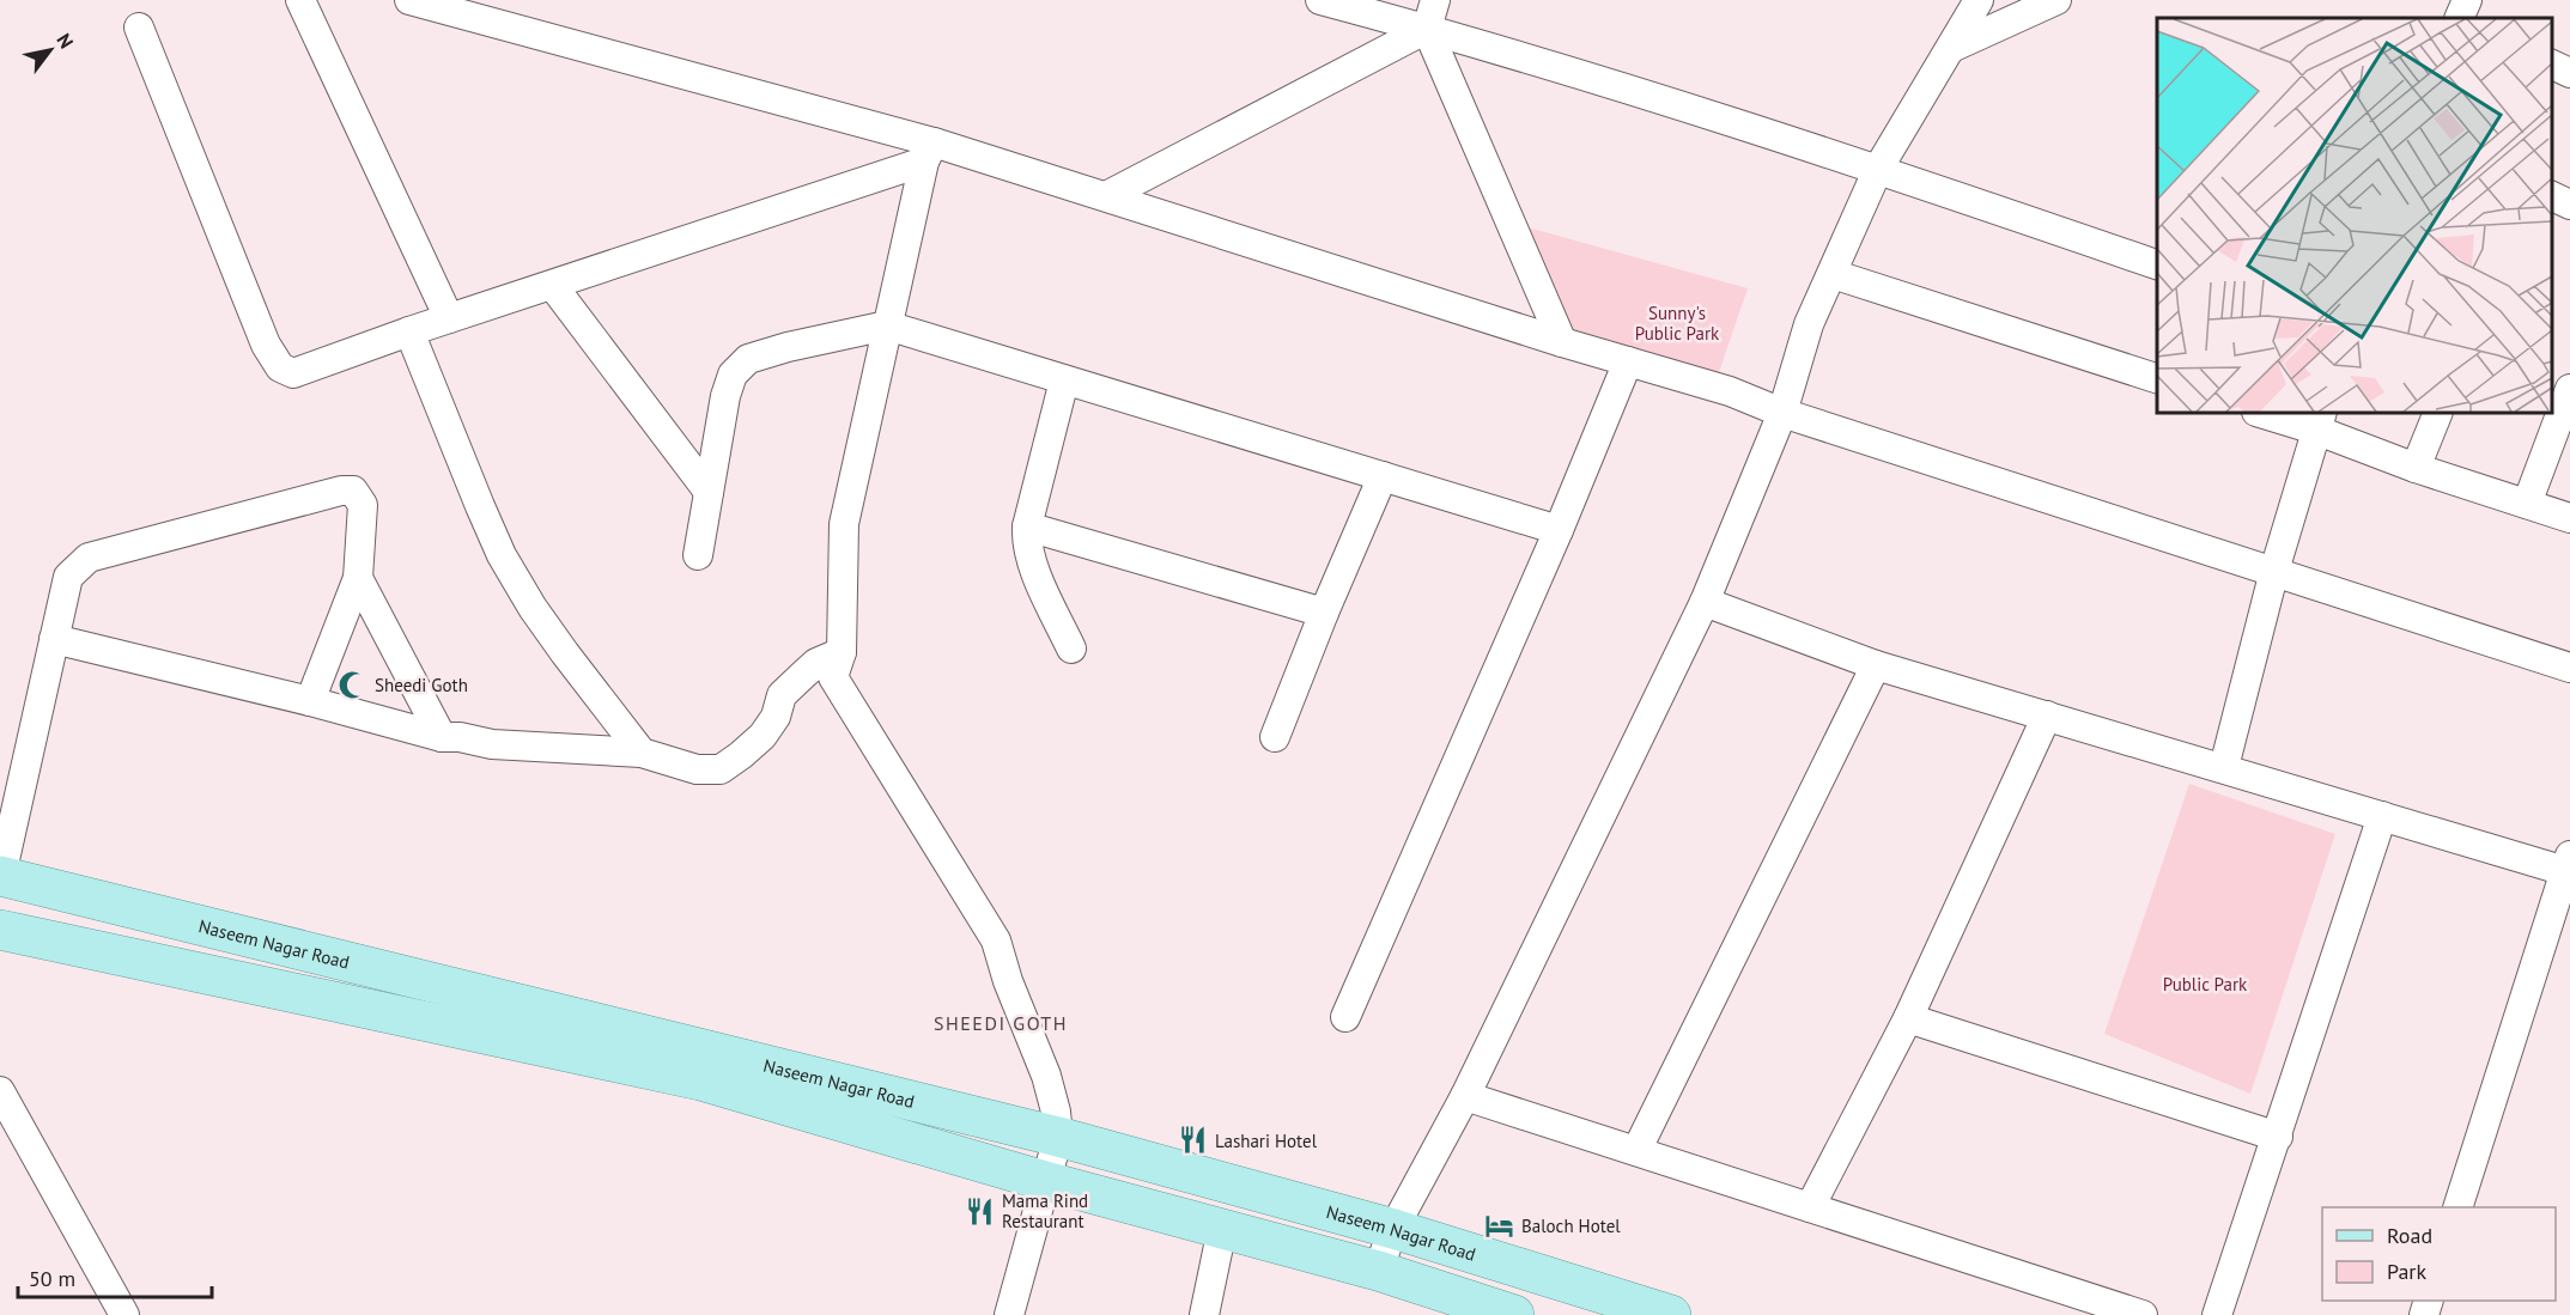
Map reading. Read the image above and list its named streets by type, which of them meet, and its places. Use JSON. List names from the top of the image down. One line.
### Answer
{"streets":{"main road":["Naseem Nagar Road"]},"districts":["SHEEDI GOTH"],"parks":["Sunny's Public Park","Public Park"],"places":{"mosque":["Sheedi Goth"],"restaurant":["Lashari Hotel","Mama Rind Restaurant"],"hotel":["Baloch Hotel"]},"legend":["Road","Park"],"scale_bar":"50 m","north":"top right"}
